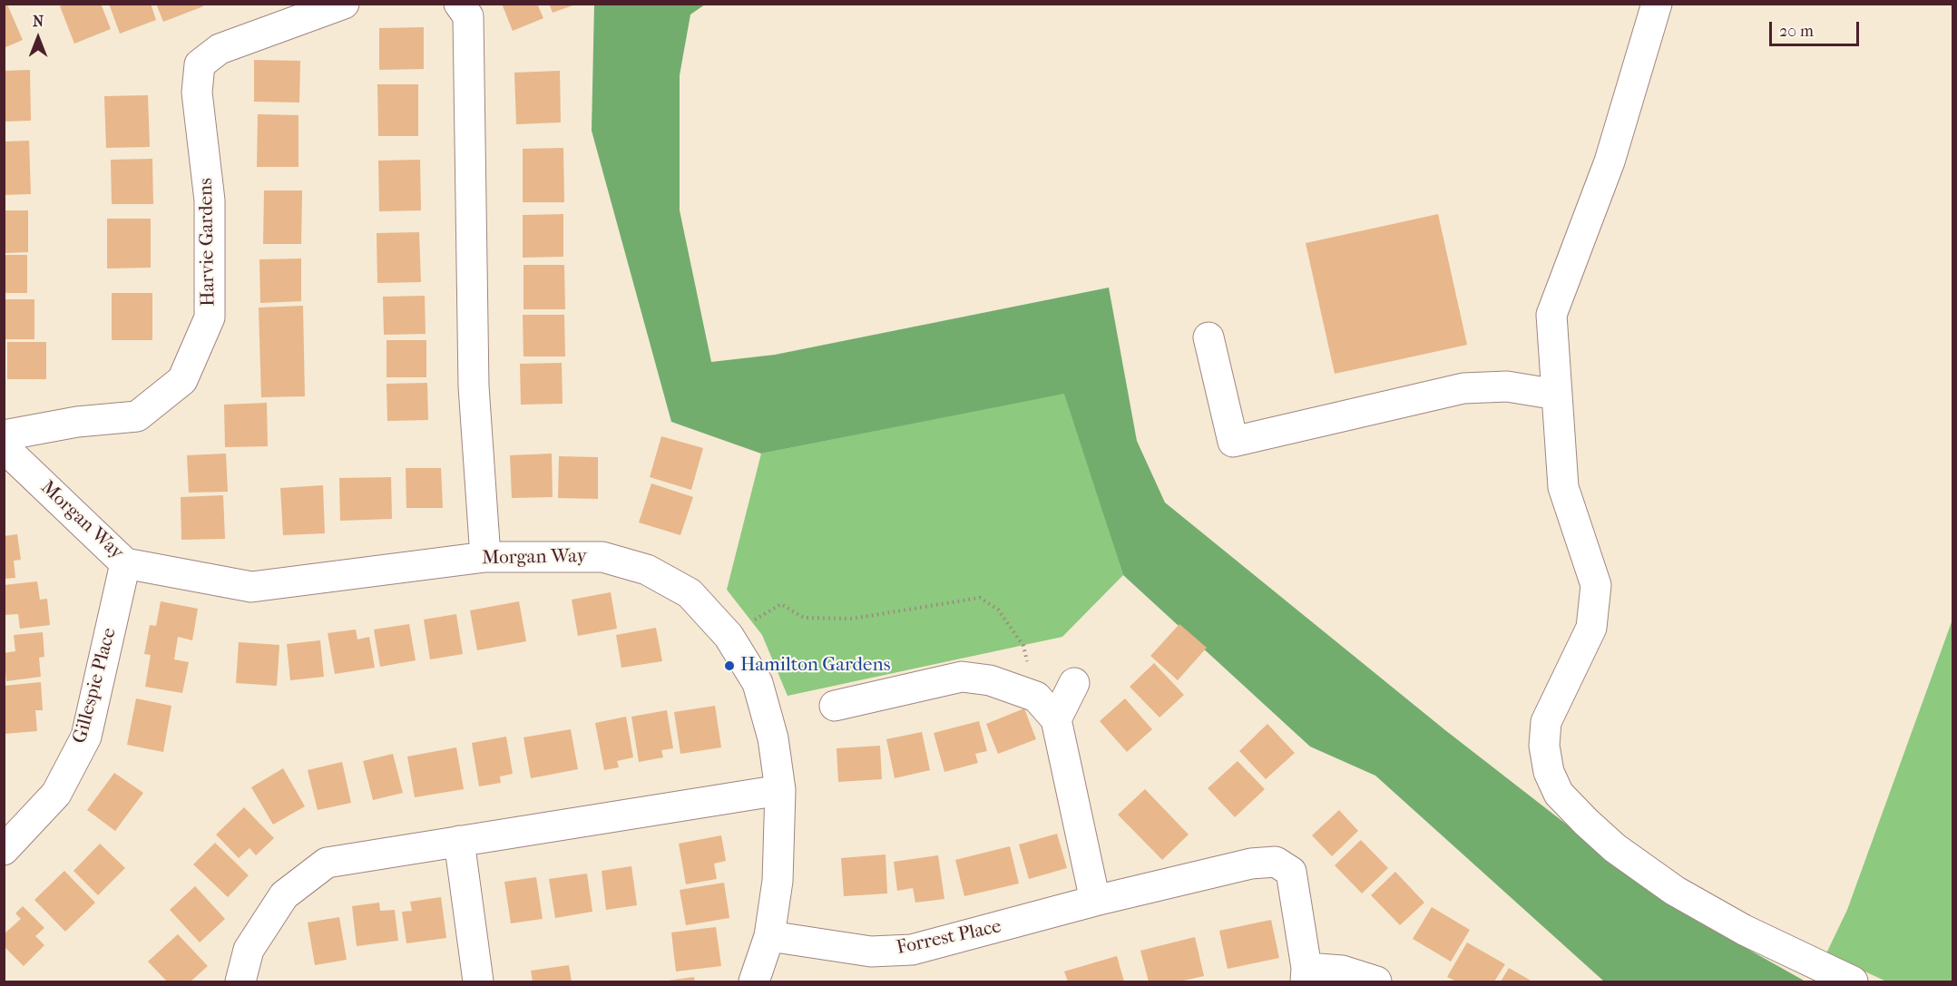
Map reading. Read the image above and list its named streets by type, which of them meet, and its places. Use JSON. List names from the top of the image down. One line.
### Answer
{"streets":{"street":["Harvie Gardens","Morgan Way","Gillespie Place","Forrest Place"]},"crossings":[["Morgan Way","Gillespie Place"],["Morgan Way","Forrest Place"]],"places":["Hamilton Gardens"],"scale_bar":"20 m","north":"top"}
